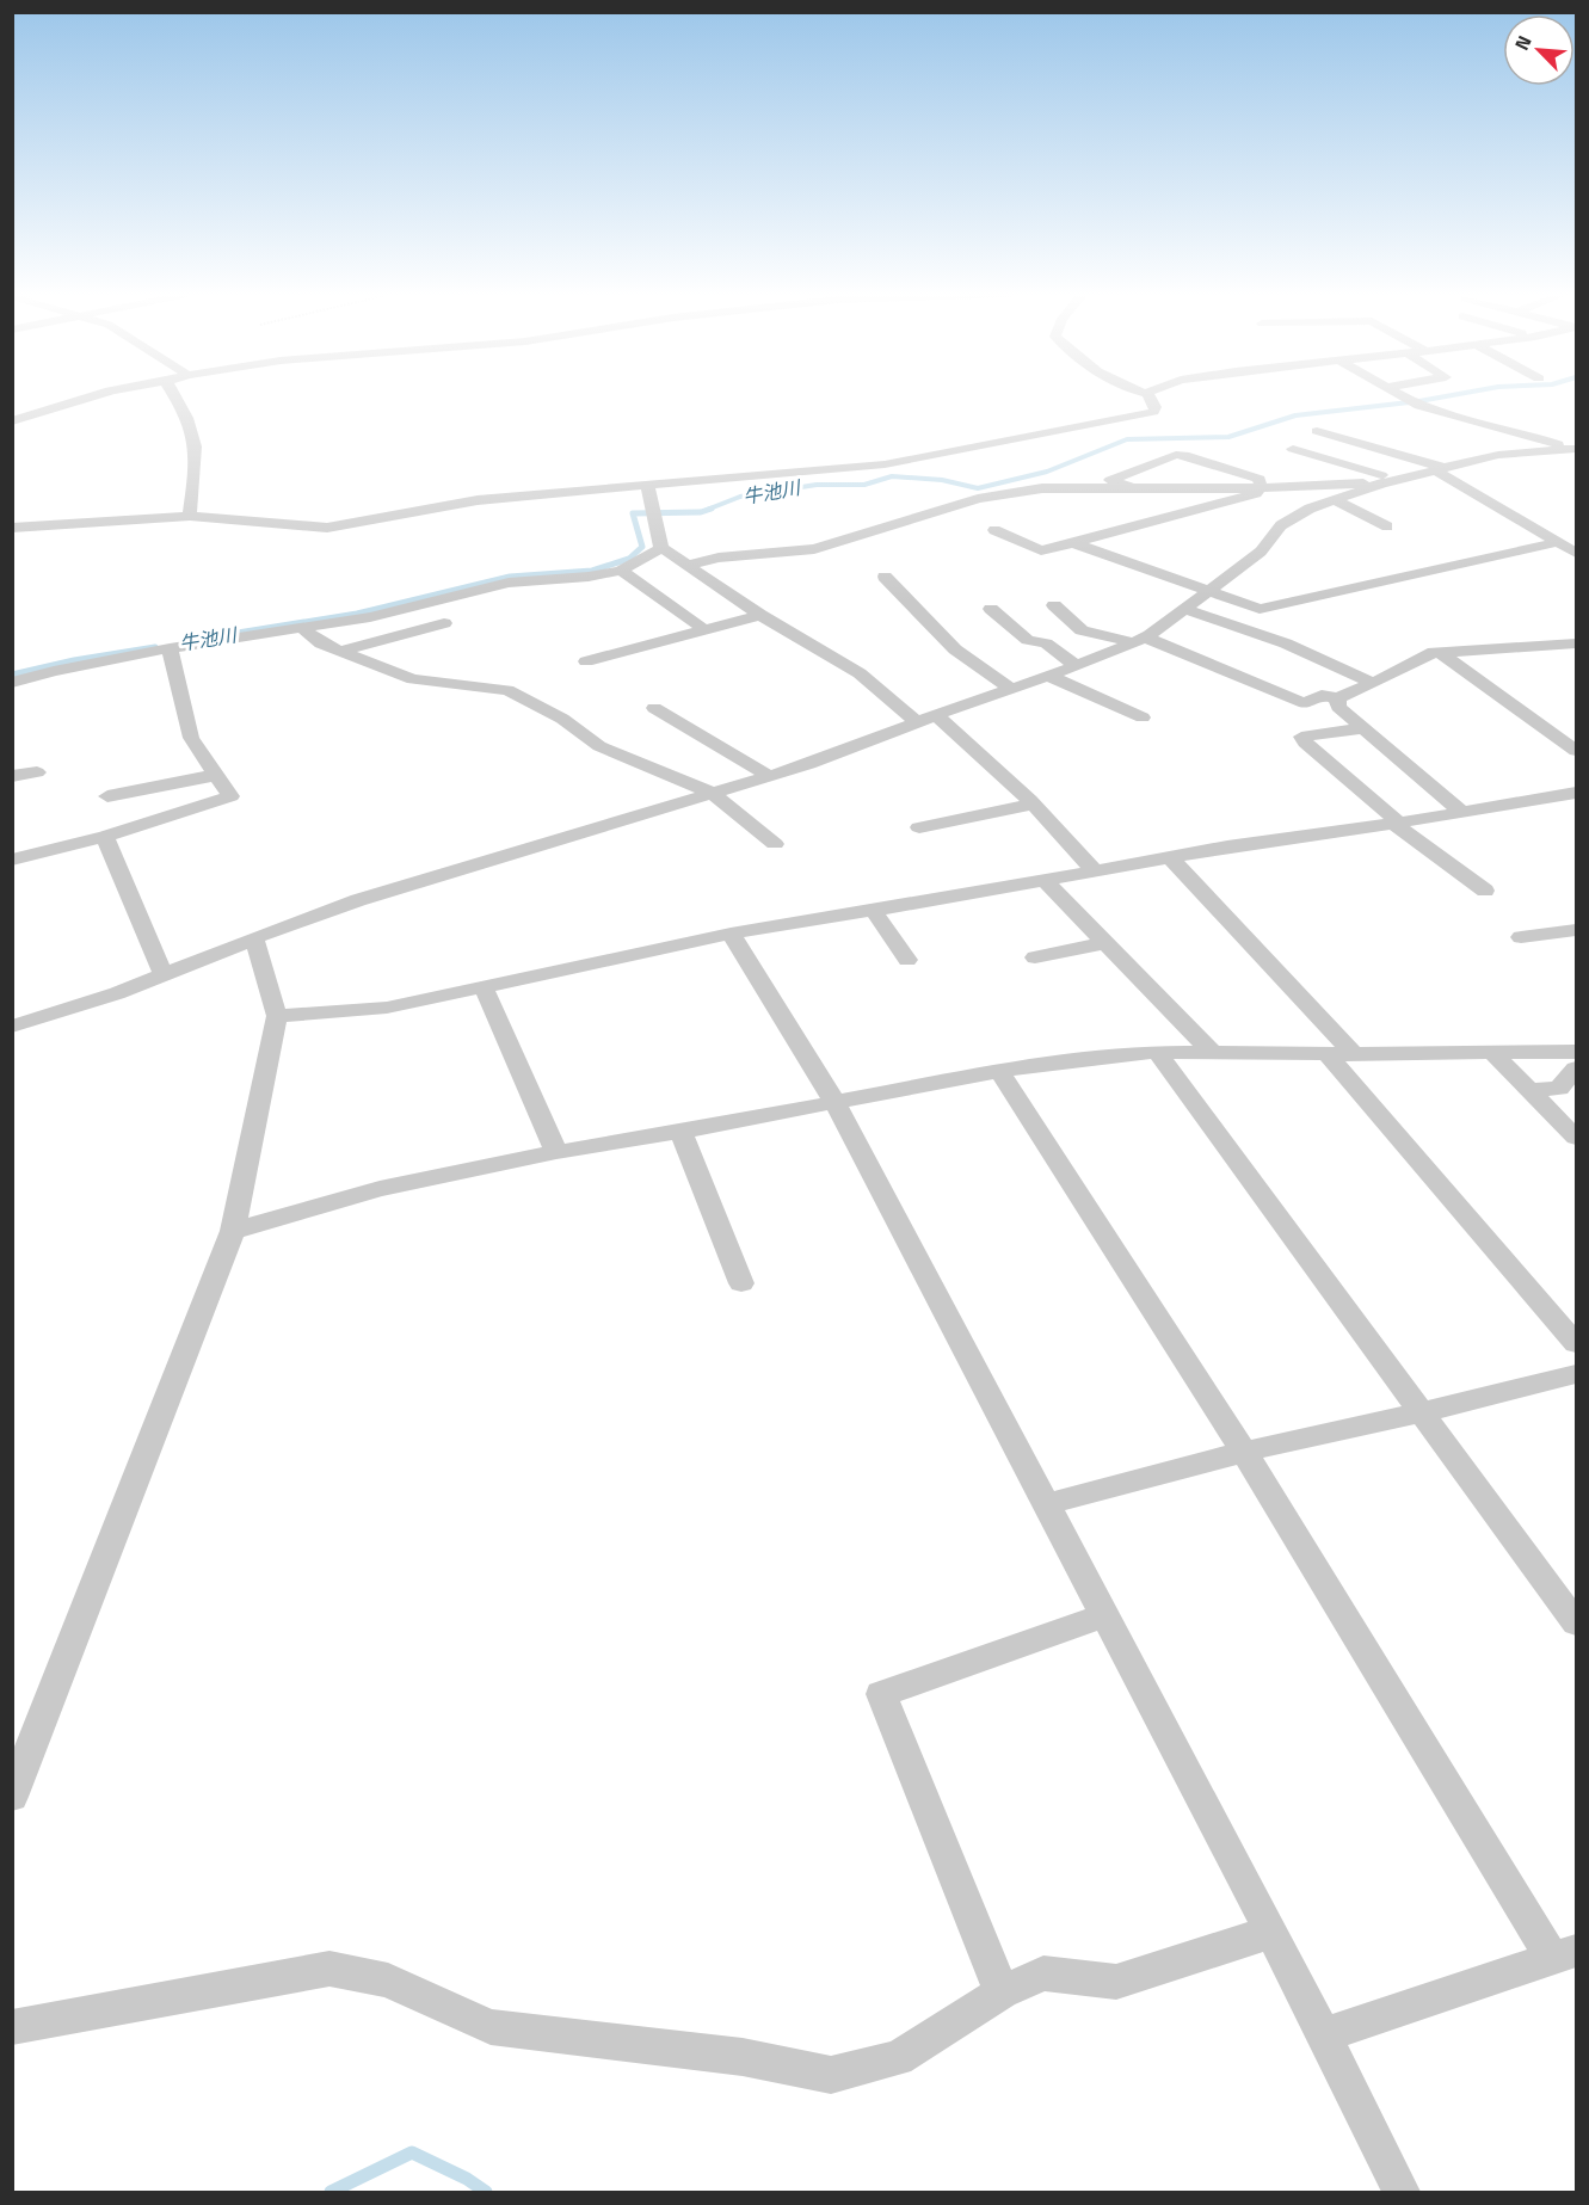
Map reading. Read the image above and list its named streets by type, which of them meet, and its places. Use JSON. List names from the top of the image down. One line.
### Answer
{"water":["牛池川"],"north":"top left"}
